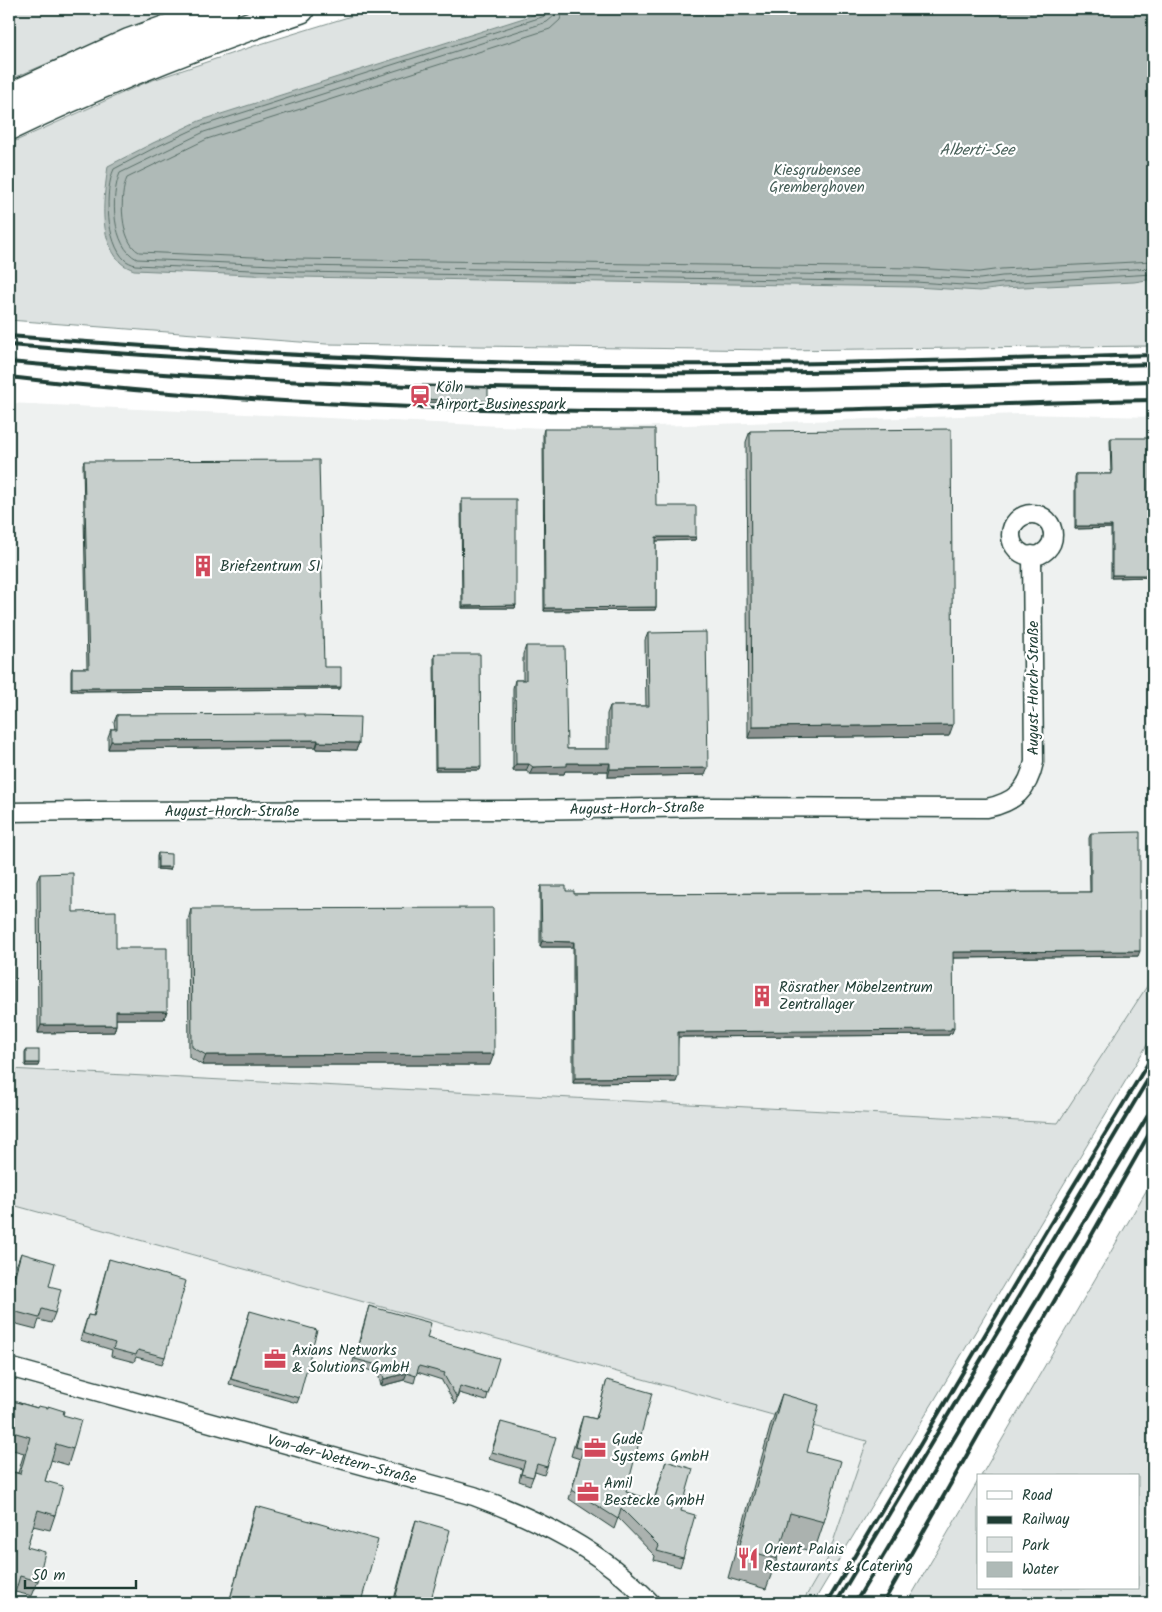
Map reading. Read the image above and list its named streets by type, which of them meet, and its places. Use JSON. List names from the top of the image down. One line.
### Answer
{"streets":{"street":["August-Horch-Straße","Von-der-Wettern-Straße"]},"water":["Alberti-See"],"parks":["Kiesgrubensee Gremberghoven"],"places":{"station":["Köln Airport-Businesspark"],"building":["Briefzentrum 51","Rösrather Möbelzentrum Zentrallager"],"office":["Axians Networks & Solutions GmbH","Gude Systems GmbH","Amil Bestecke GmbH"],"restaurant":["Orient Palais Restaurants & Catering"]},"legend":["Road","Railway","Park","Water"],"scale_bar":"50 m"}
